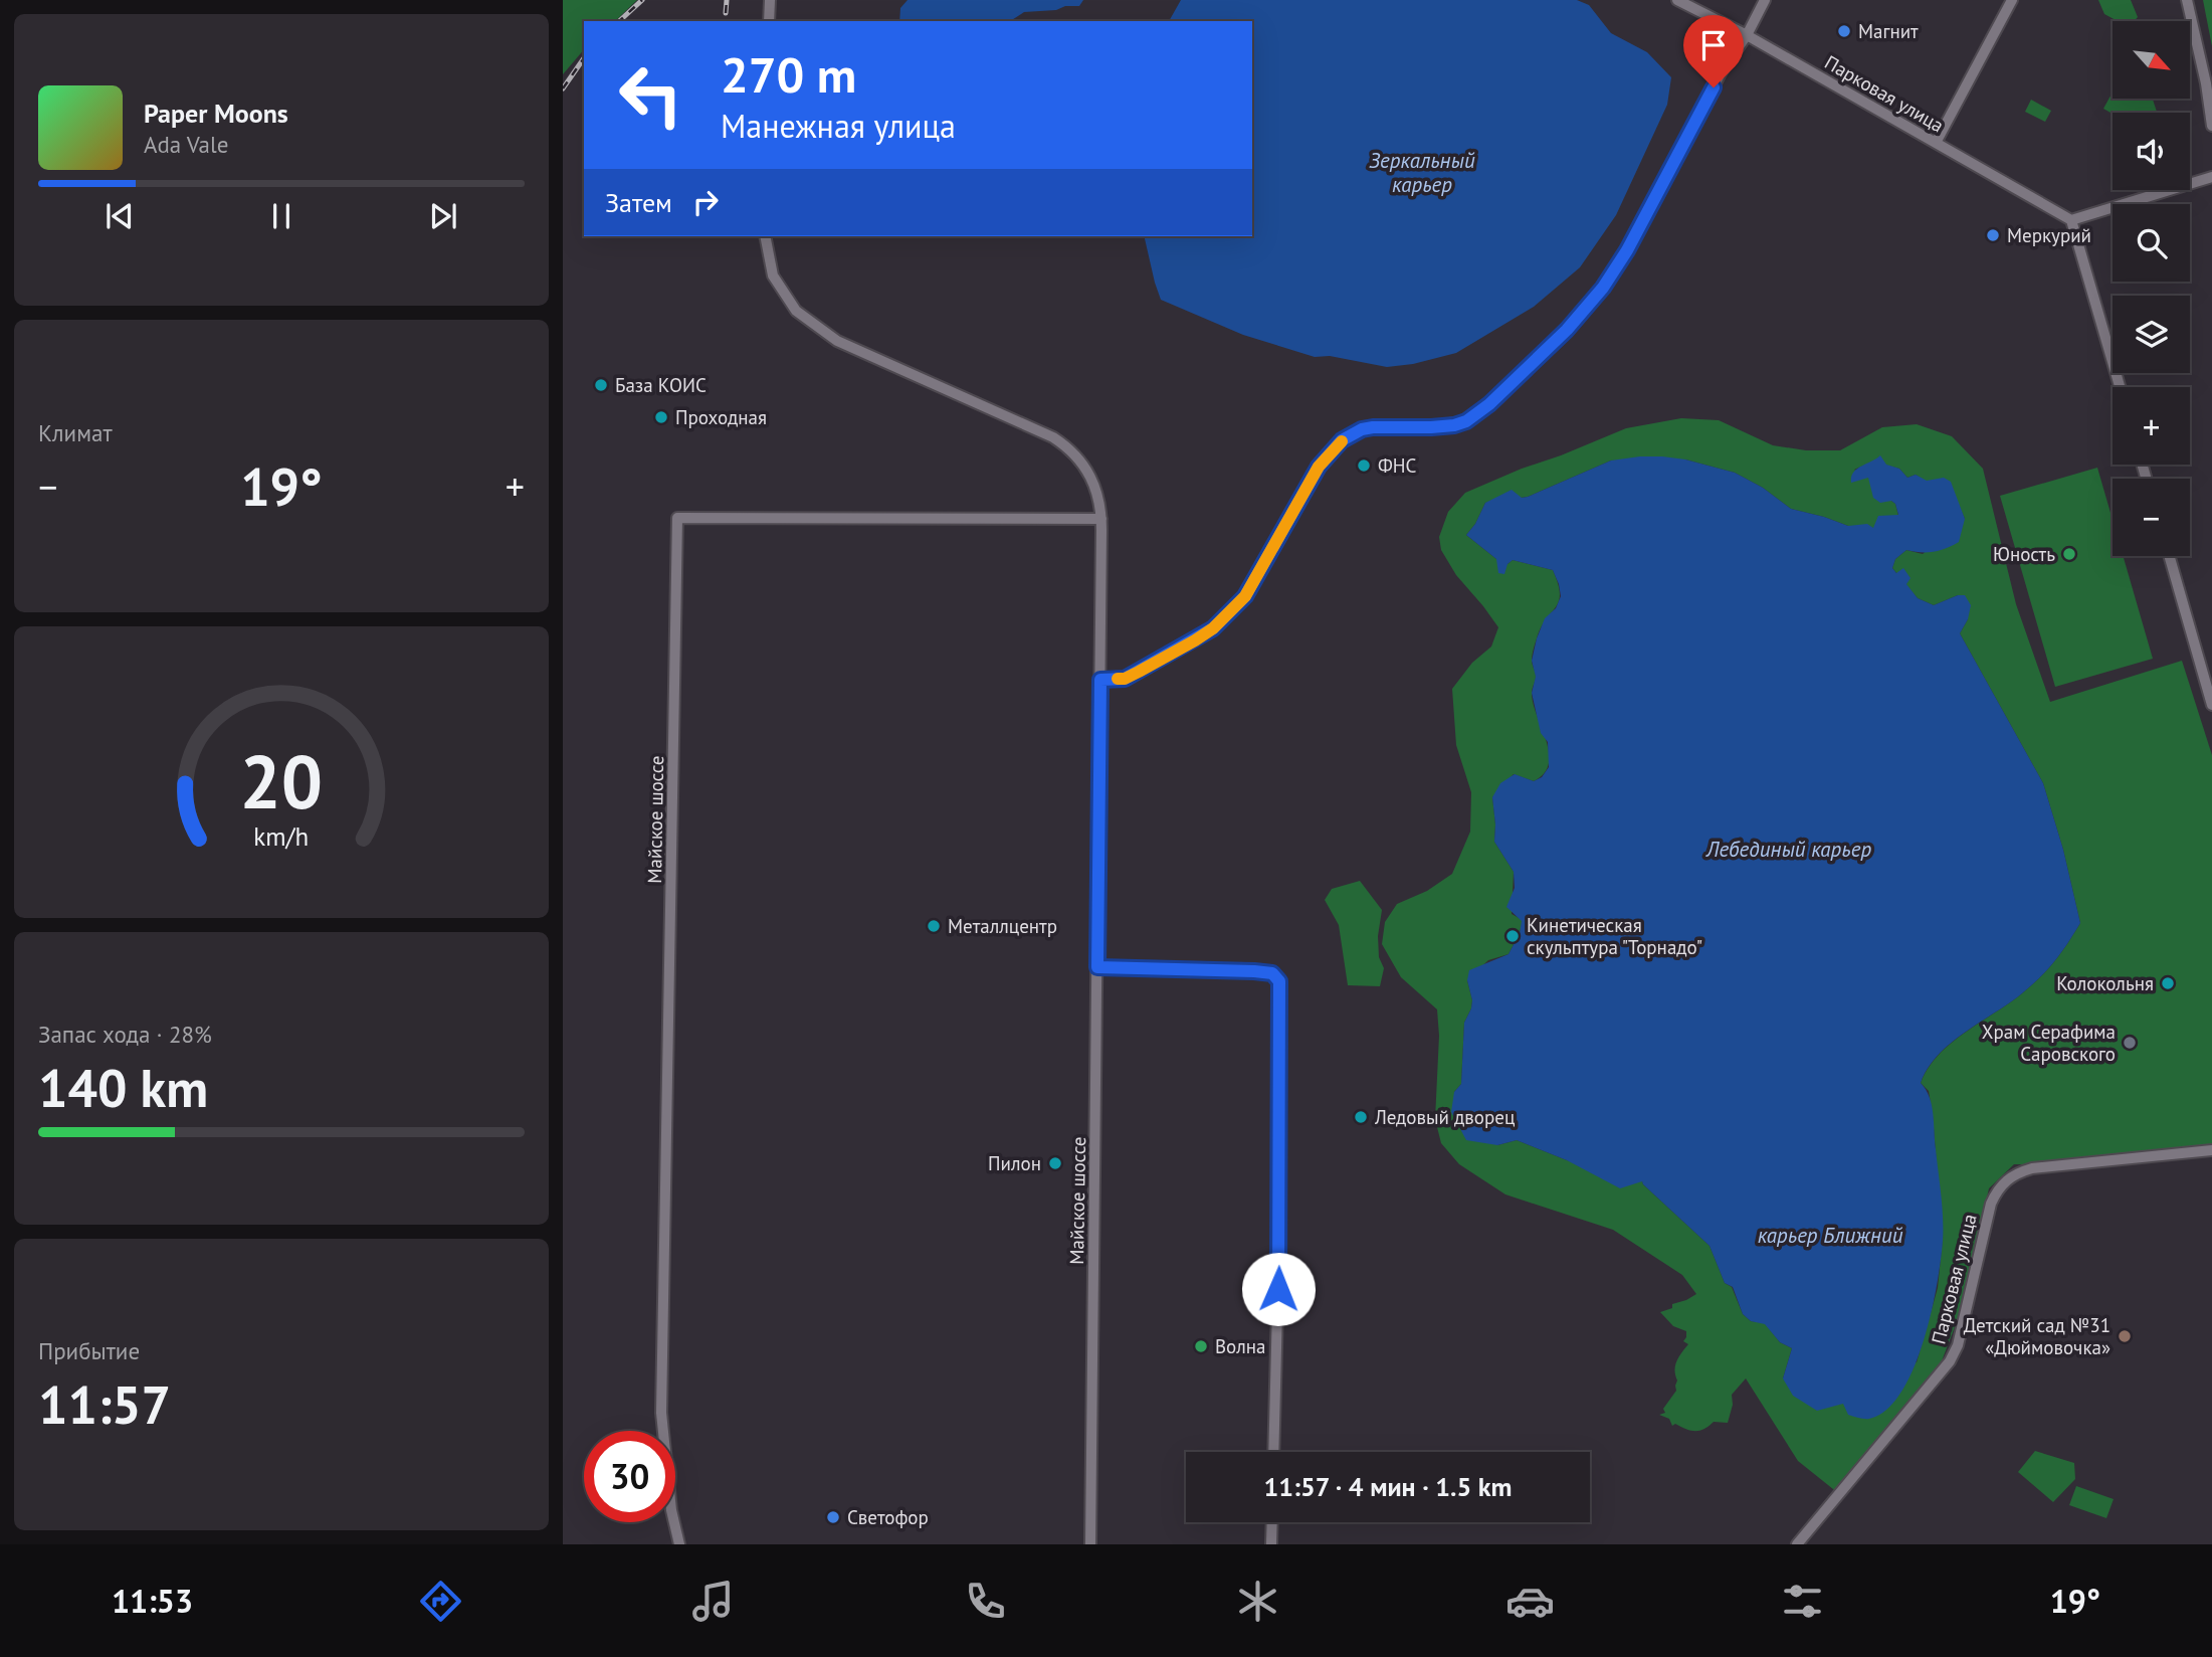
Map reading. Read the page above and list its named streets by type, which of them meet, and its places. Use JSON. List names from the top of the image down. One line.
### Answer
{"streets":{"street":["Парковая улица","Майское шоссе"]},"water":["Зеркальный карьер","Лебединый карьер","карьер Ближний"],"places":["Магнит","Меркурий","База КОИС","Проходная","ФНС","Юность","Металлцентр","Кинетическая скульптура \"Торнадо\"","Колокольня","Храм Серафима Саровского","Ледовый дворец","Пилон","Детский сад №31 «Дюймовочка»","Волна","Светофор"],"north":"bottom right","page":{"map_buttons":["+","−"],"turn":["270 m","Манежная улица"],"song":["Paper Moons","Ada Vale"],"then":"Затем","tile":["Климат",["Запас хода · 28%","140 km"],["Прибытие","11:57"]],"heat":["−","19°","+"],"limit":"30","trip":"11:57 · 4 мин · 1.5 km","tabs":["11:53","19°"],"gauge":["20","km/h"]}}
